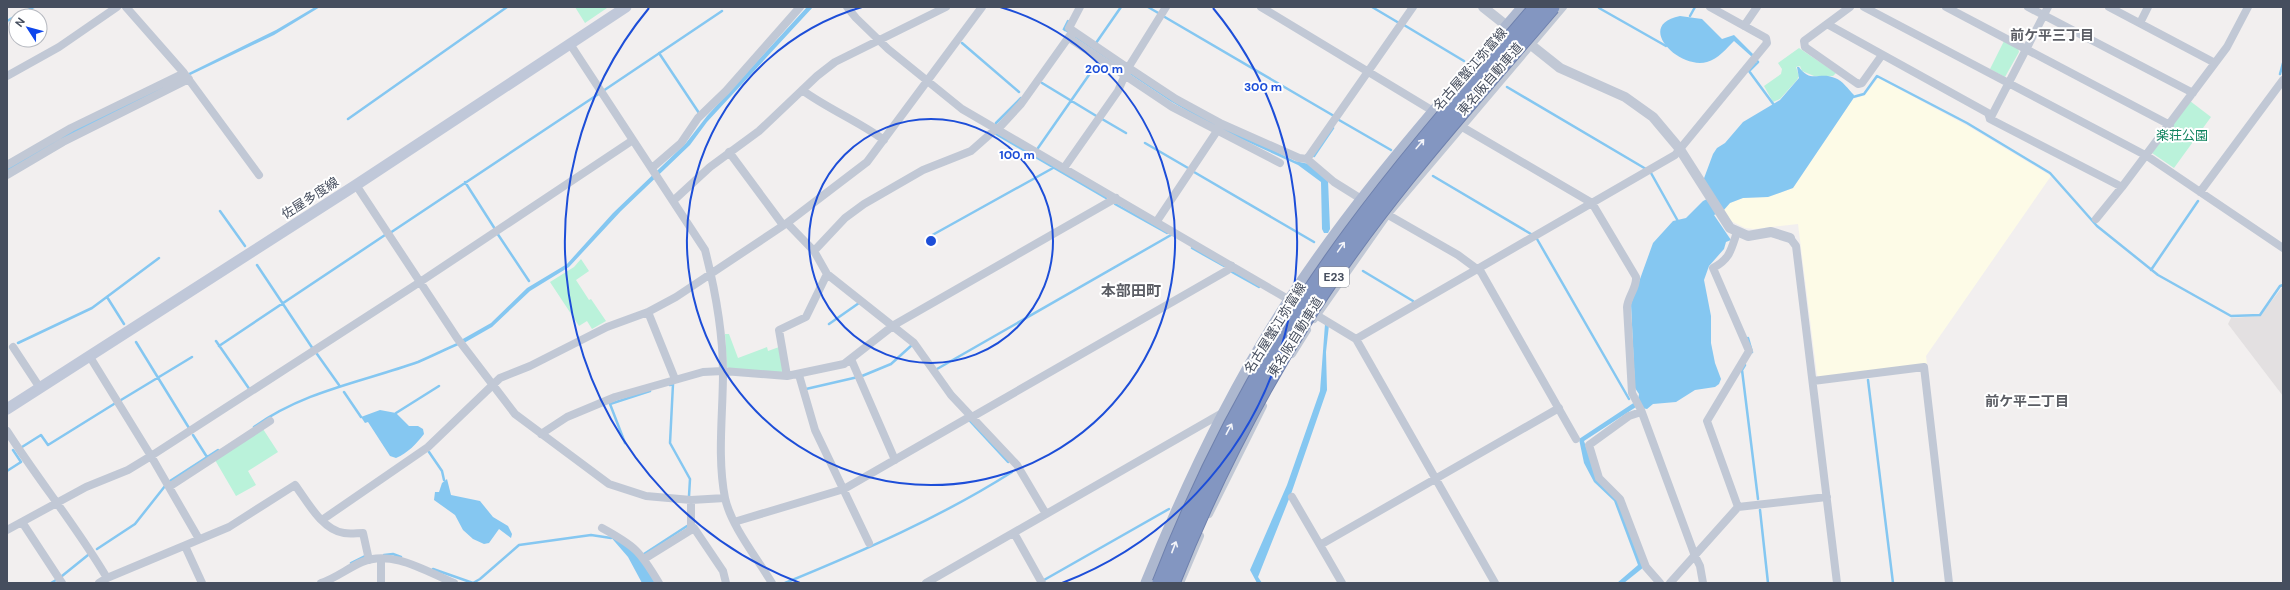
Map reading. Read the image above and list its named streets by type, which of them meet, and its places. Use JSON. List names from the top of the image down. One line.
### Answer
{"streets":{"highway":["東名阪自動車道","E23"],"main road":["名古屋蟹江弥富線","佐屋多度線"]},"districts":["前ケ平三丁目","本部田町","前ケ平二丁目"],"parks":["楽荘公園"],"north":"top left","rings":["200 m","300 m","100 m"]}
